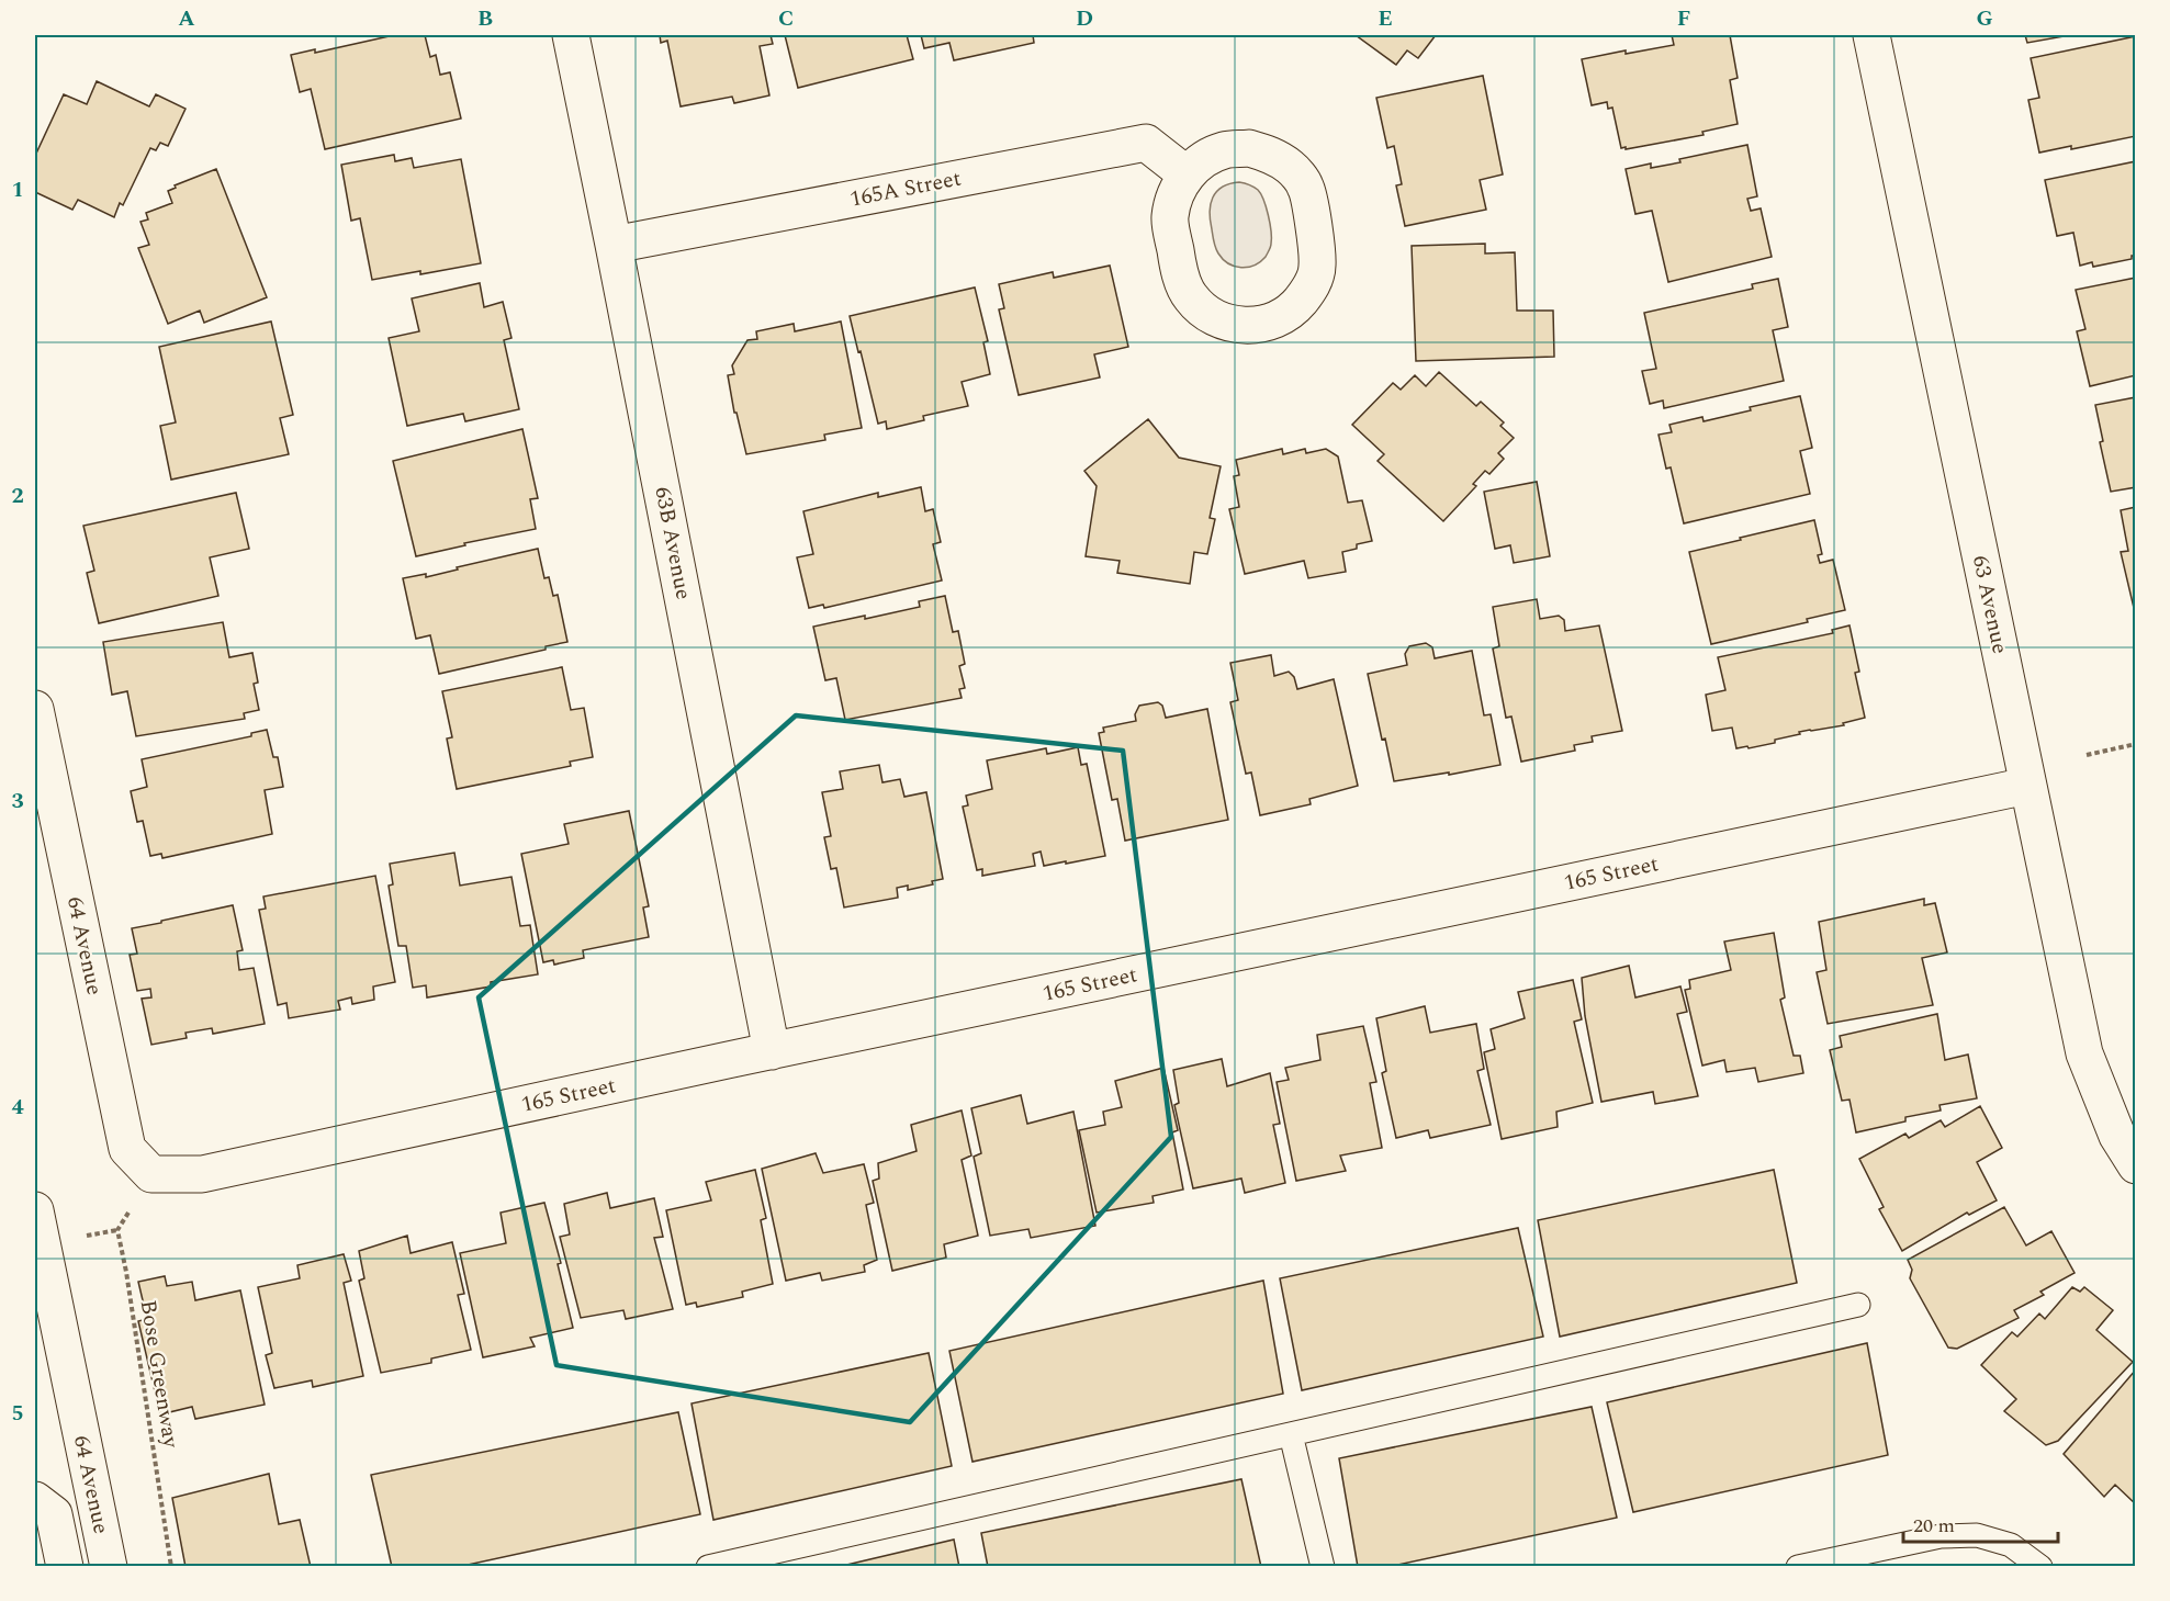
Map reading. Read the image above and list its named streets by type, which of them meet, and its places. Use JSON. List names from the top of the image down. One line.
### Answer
{"streets":{"street":["165A Street","63B Avenue","63 Avenue","165 Street","64 Avenue"],"path":["Bose Greenway"]},"crossings":[["165A Street","63B Avenue"],["63B Avenue","165 Street"],["63 Avenue","165 Street"],["165 Street","64 Avenue"]],"scale_bar":"20 m","grid":{"columns":["A","B","C","D","E","F","G"],"rows":["1","2","3","4","5"]}}
